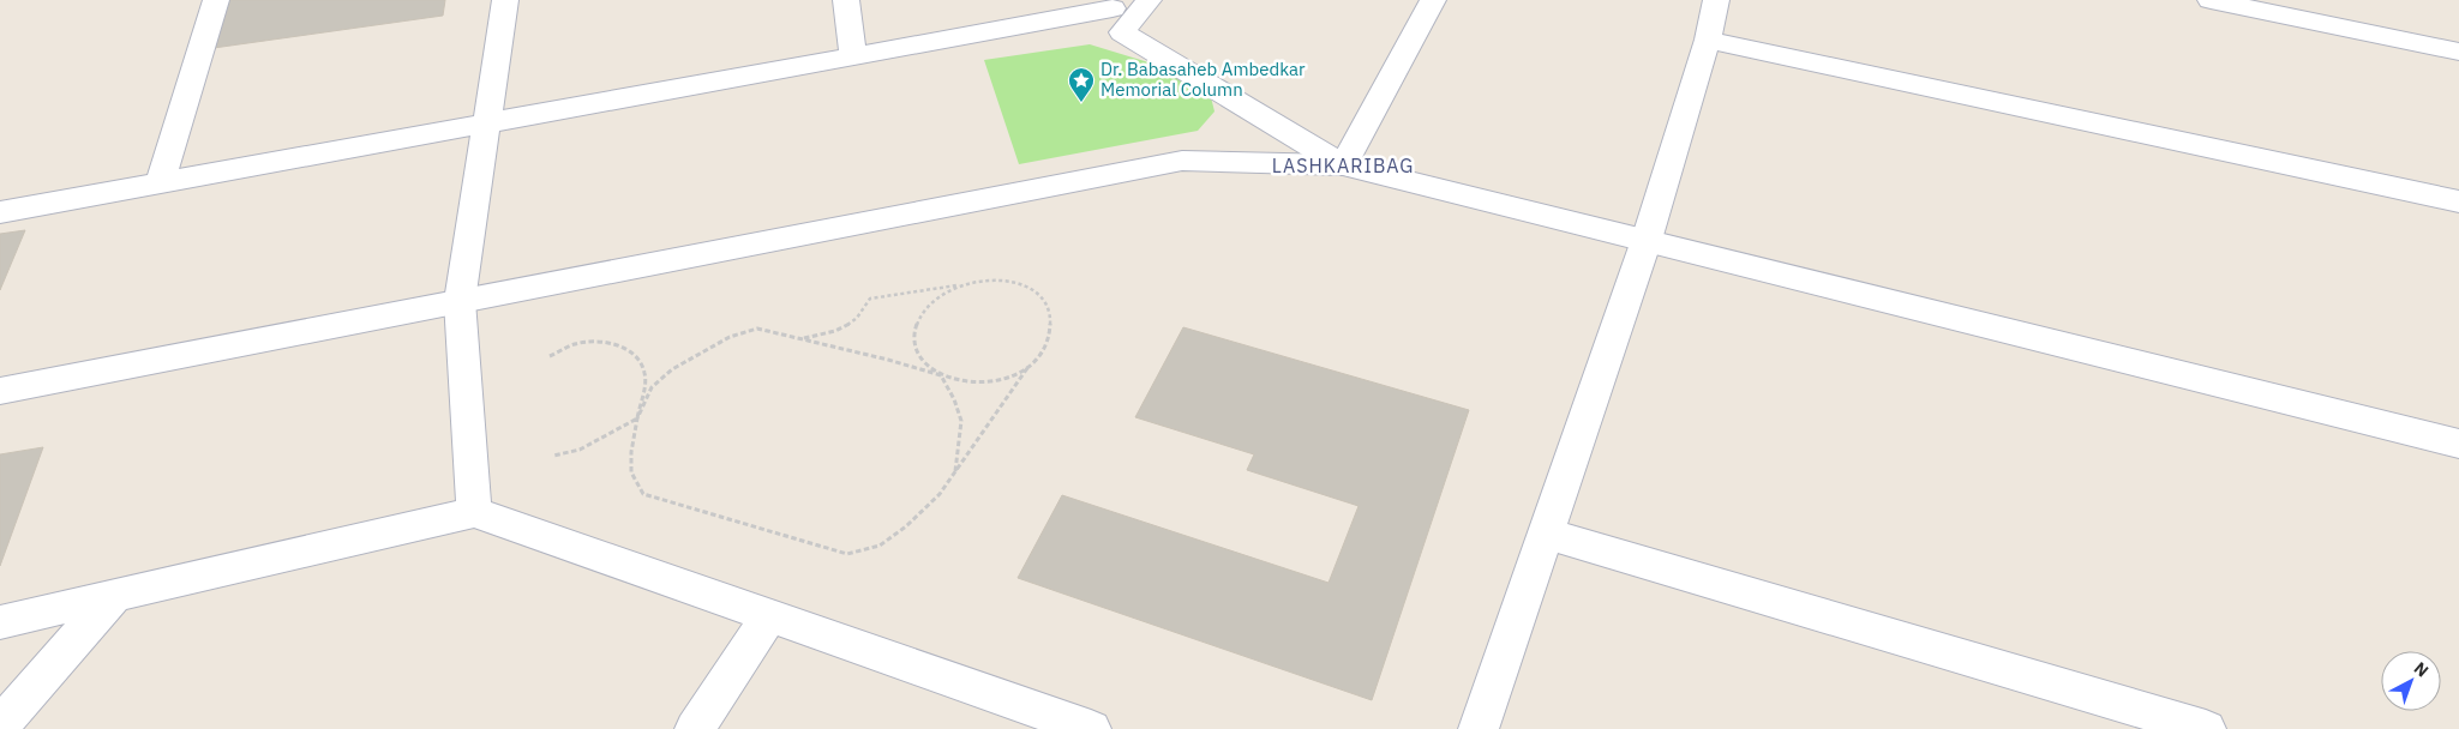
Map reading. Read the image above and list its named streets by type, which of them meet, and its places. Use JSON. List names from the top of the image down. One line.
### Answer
{"districts":["LASHKARIBAG"],"places":{"place":["Dr. Babasaheb Ambedkar Memorial Column"]},"north":"top right"}
